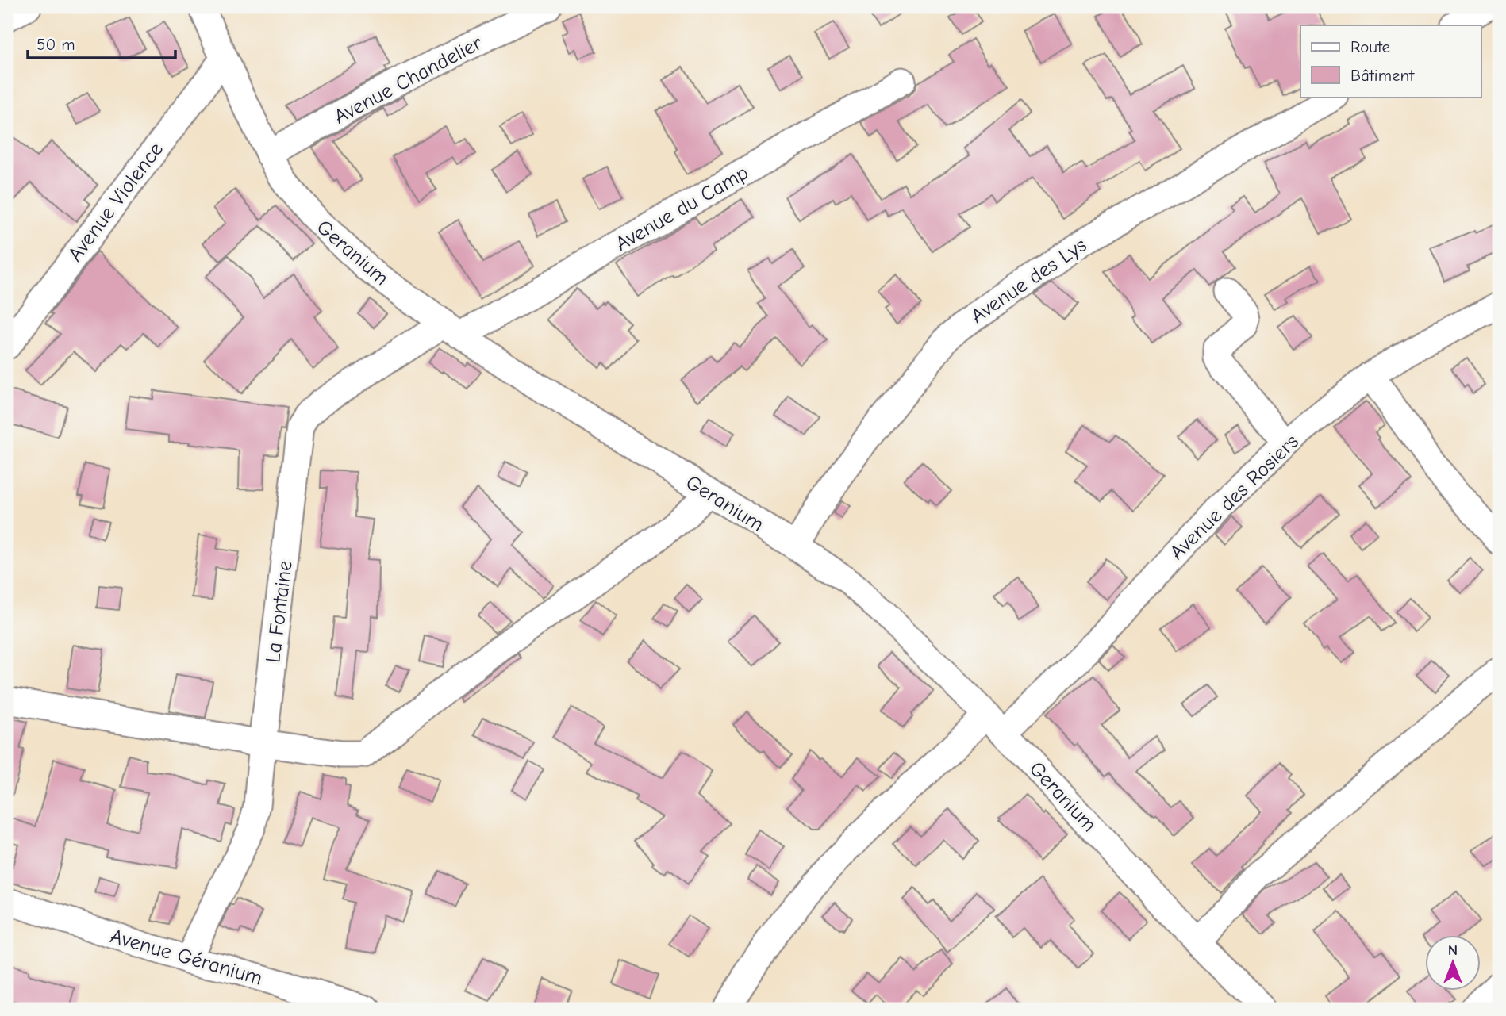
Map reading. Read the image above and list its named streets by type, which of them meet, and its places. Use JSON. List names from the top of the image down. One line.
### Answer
{"streets":{"street":["Avenue Chandelier","Avenue Violence","Avenue du Camp","Geranium","Avenue des Lys","Avenue des Rosiers","La Fontaine","Avenue Géranium"]},"crossings":[["Avenue Chandelier","Geranium"],["Avenue Violence","Geranium"],["Avenue du Camp","Geranium"],["Avenue du Camp","La Fontaine"],["Geranium","Avenue des Lys"],["Geranium","Avenue des Rosiers"],["Geranium","La Fontaine"],["La Fontaine","Avenue Géranium"]],"legend":["Route","Bâtiment"],"scale_bar":"50 m","north":"top"}
